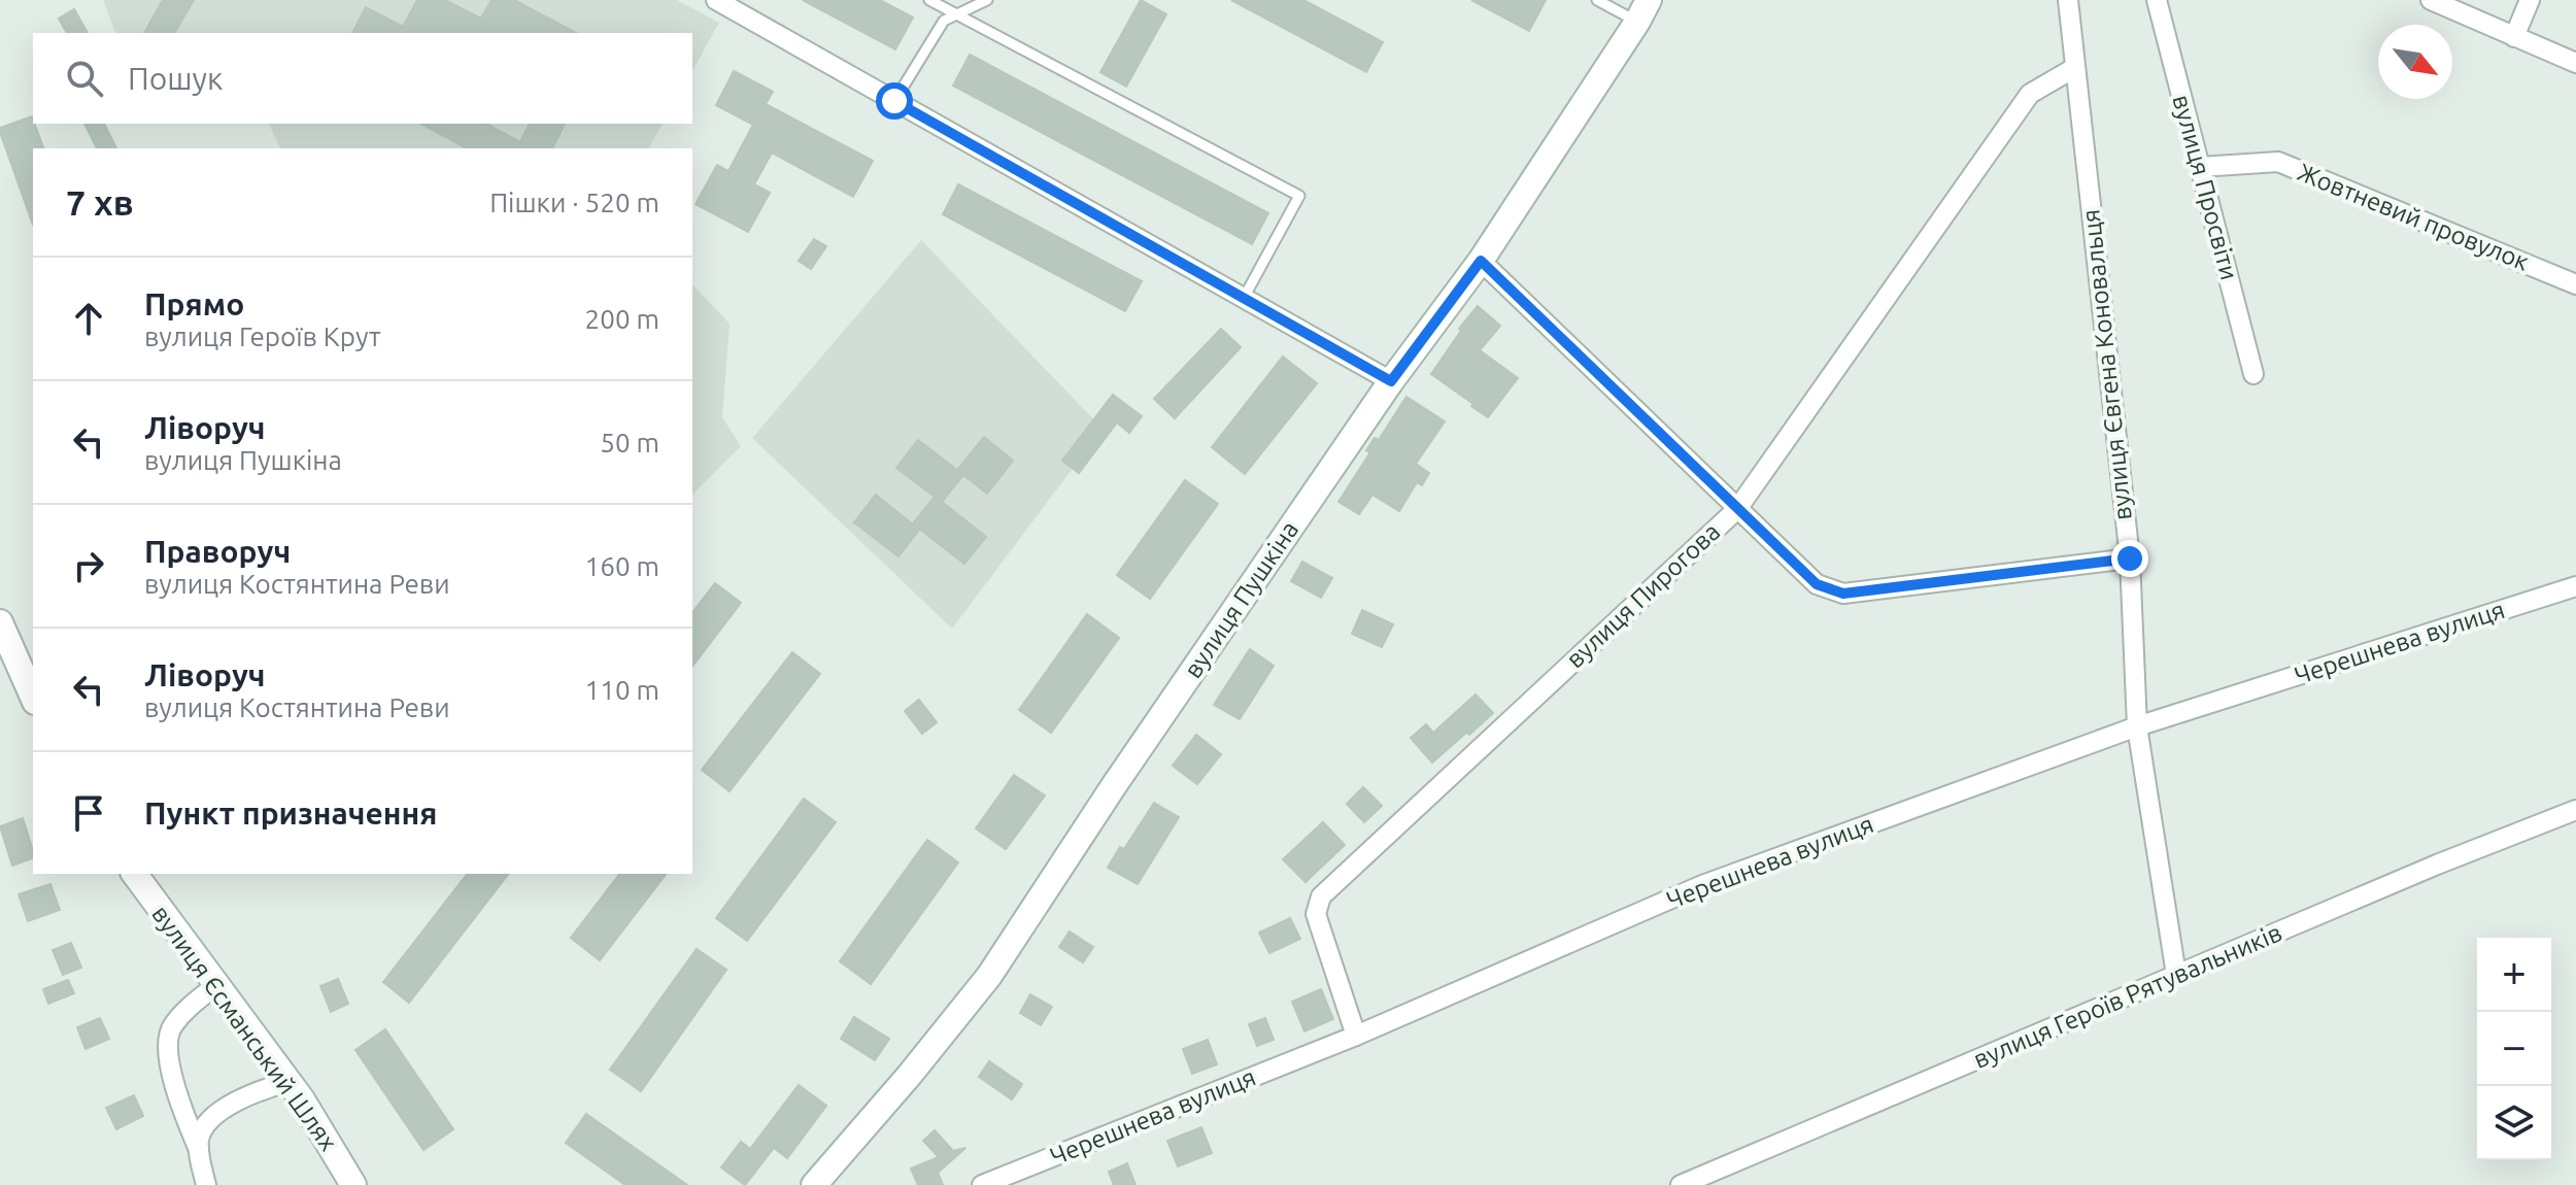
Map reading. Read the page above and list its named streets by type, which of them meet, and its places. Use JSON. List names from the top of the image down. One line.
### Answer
{"streets":{"street":["вулиця Просвіти","Жовтневий провулок","вулиця Євгена Коновальця","вулиця Пирогова","вулиця Пушкіна","Черешнева вулиця","вулиця Героїв Рятувальників","вулиця Єсманський Шлях"]},"crossings":[["вулиця Просвіти","Жовтневий провулок"],["вулиця Євгена Коновальця","вулиця Пирогова"],["вулиця Євгена Коновальця","Черешнева вулиця"],["вулиця Євгена Коновальця","вулиця Героїв Рятувальників"],["вулиця Пирогова","Черешнева вулиця"]],"north":"bottom right","page":{"search":"Пошук","heading":["7 хв","Пішки · 520 m"],"list":[["Прямо","вулиця Героїв Крут","200 m"],["Ліворуч","вулиця Пушкіна","50 m"],["Праворуч","вулиця Костянтина Реви","160 m"],["Ліворуч","вулиця Костянтина Реви","110 m"],"Пункт призначення"],"map_buttons":["+","−"]}}
